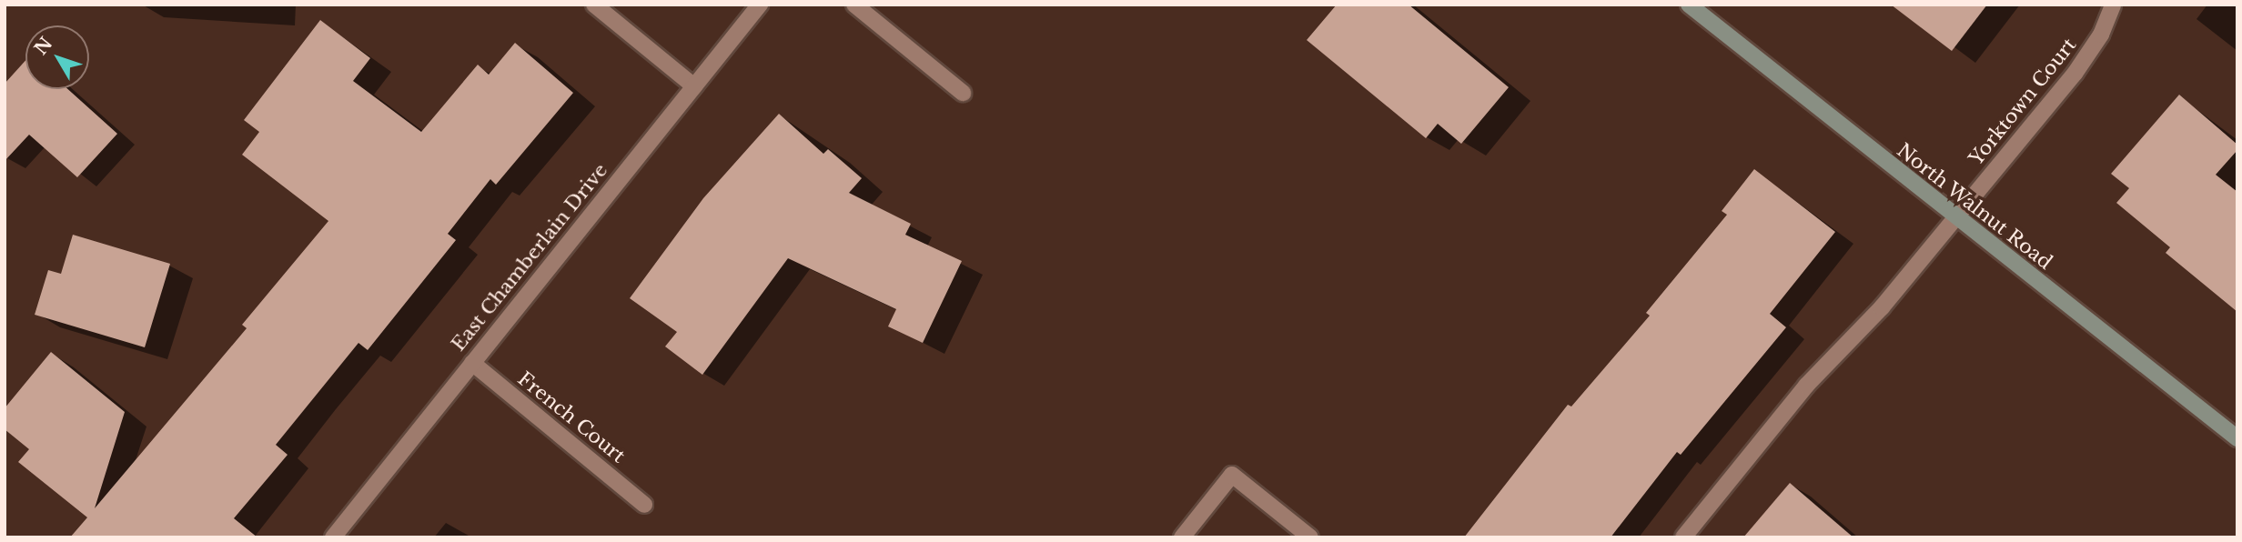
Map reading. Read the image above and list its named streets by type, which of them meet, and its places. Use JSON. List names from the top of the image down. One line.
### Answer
{"streets":{"street":["Yorktown Court","North Walnut Road","East Chamberlain Drive","French Court"]},"crossings":[["Yorktown Court","North Walnut Road"],["East Chamberlain Drive","French Court"]],"north":"top left"}
